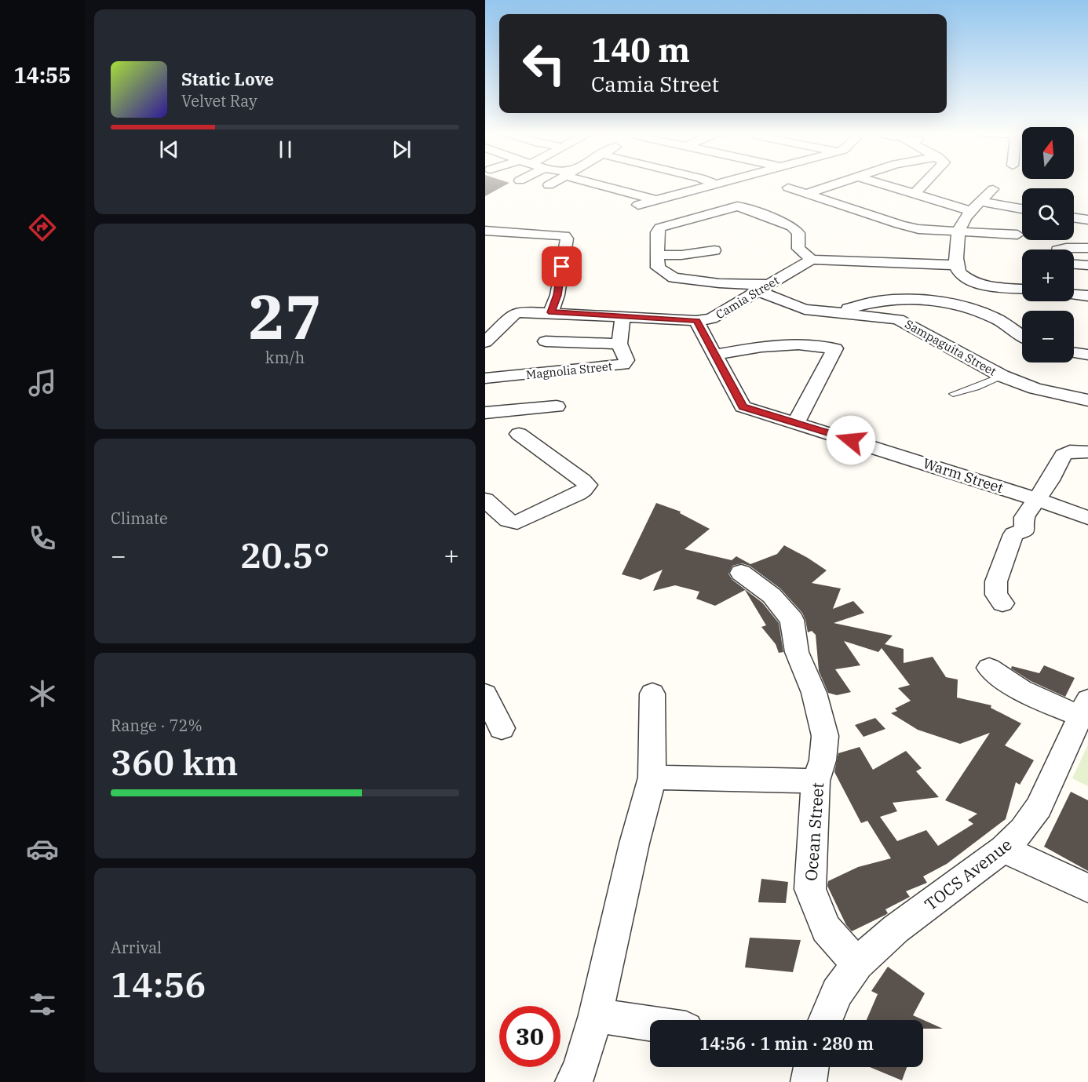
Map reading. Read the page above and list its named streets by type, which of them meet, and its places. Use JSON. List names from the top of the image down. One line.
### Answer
{"streets":{"street":["Camia Street","Sampaguita Street","Magnolia Street","Warm Street","Ocean Street","TOCS Avenue"]},"crossings":[["Camia Street","Sampaguita Street"],["Camia Street","Magnolia Street"],["Camia Street","Warm Street"],["Ocean Street","TOCS Avenue"]],"north":"top","page":{"tabs":"14:55","turn":["140 m","Camia Street"],"song":["Static Love","Velvet Ray"],"map_buttons":["+","−"],"tile":[["27","km/h"],"Climate",["Range · 72%","360 km"],["Arrival","14:56"]],"heat":["−","20.5°","+"],"limit":"30","trip":"14:56 · 1 min · 280 m"}}
